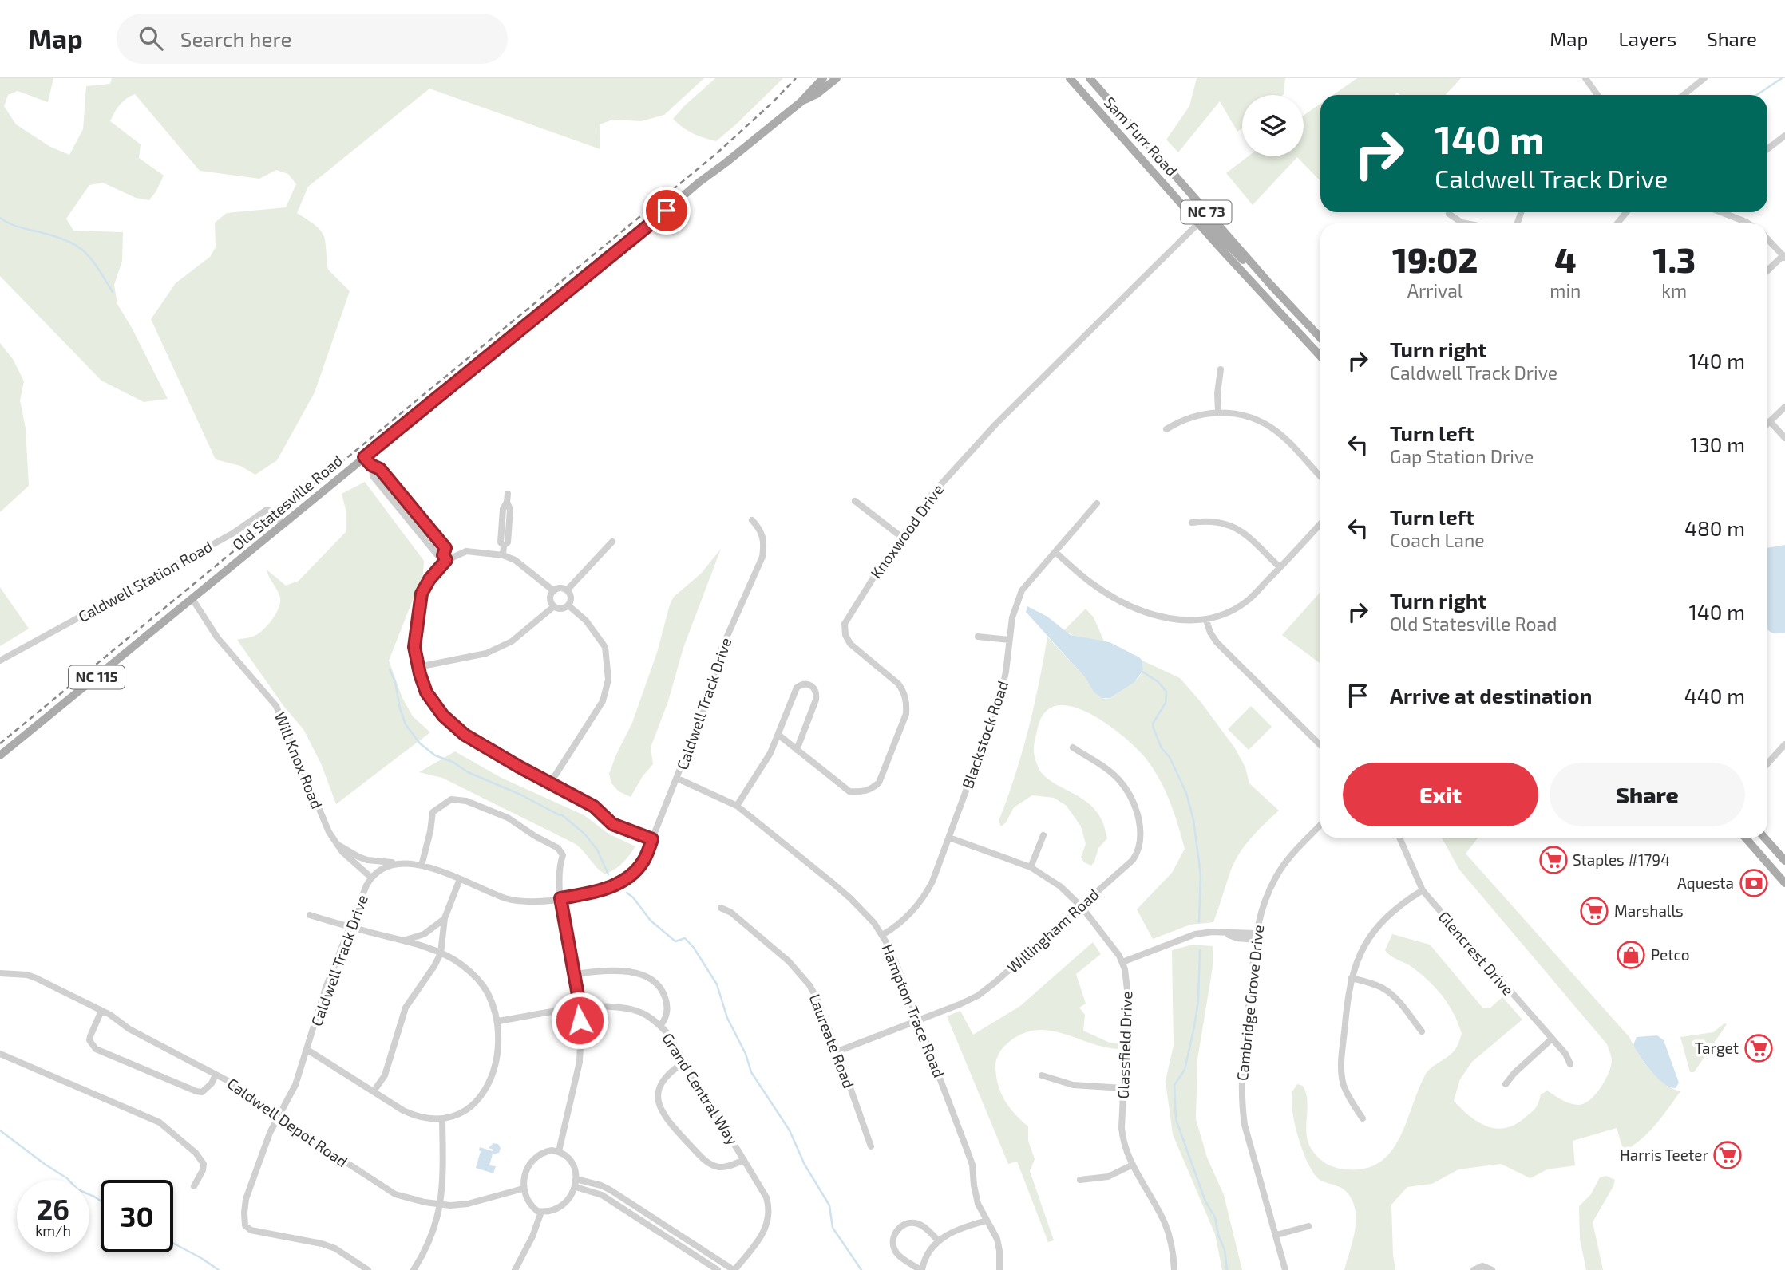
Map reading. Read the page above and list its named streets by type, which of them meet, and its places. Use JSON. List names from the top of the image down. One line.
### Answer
{"streets":{"main road":["Sam Furr Road","NC 73","Old Statesville Road","NC 115"],"street":["Knoxwood Drive","Caldwell Station Road","Caldwell Track Drive","Blackstock Road","Will Knox Road","Willingham Road","Glencrest Drive","Cambridge Grove Drive","Hampton Trace Road","Laureate Road","Glassfield Drive","Grand Central Way","Caldwell Depot Road"]},"crossings":[["Sam Furr Road","Knoxwood Drive"],["Old Statesville Road","Caldwell Station Road"],["Old Statesville Road","Will Knox Road"],["Caldwell Track Drive","Will Knox Road"],["Caldwell Track Drive","Hampton Trace Road"],["Caldwell Track Drive","Caldwell Depot Road"],["Blackstock Road","Hampton Trace Road"],["Blackstock Road","Glassfield Drive"],["Willingham Road","Hampton Trace Road"],["Willingham Road","Laureate Road"],["Willingham Road","Glassfield Drive"]],"places":{"supermarket":["Staples #1794","Marshalls","Target","Harris Teeter"],"bank":["Aquesta"],"shop":["Petco"]},"page":{"header":"Map","search":"Search here","nav":["Map","Layers","Share"],"turn":["140 m","Caldwell Track Drive"],"eta":["19:02","Arrival","4","min","1.3","km"],"list":[{"name":"Turn right","note":"Caldwell Track Drive","value":"140 m"},{"name":"Turn left","note":"Gap Station Drive","value":"130 m"},{"name":"Turn left","note":"Coach Lane","value":"480 m"},{"name":"Turn right","note":"Old Statesville Road","value":"140 m"},{"name":"Arrive at destination","value":"440 m"}],"buttons":["Exit","Share"],"speed":"26 km/h","limit":"30"}}
